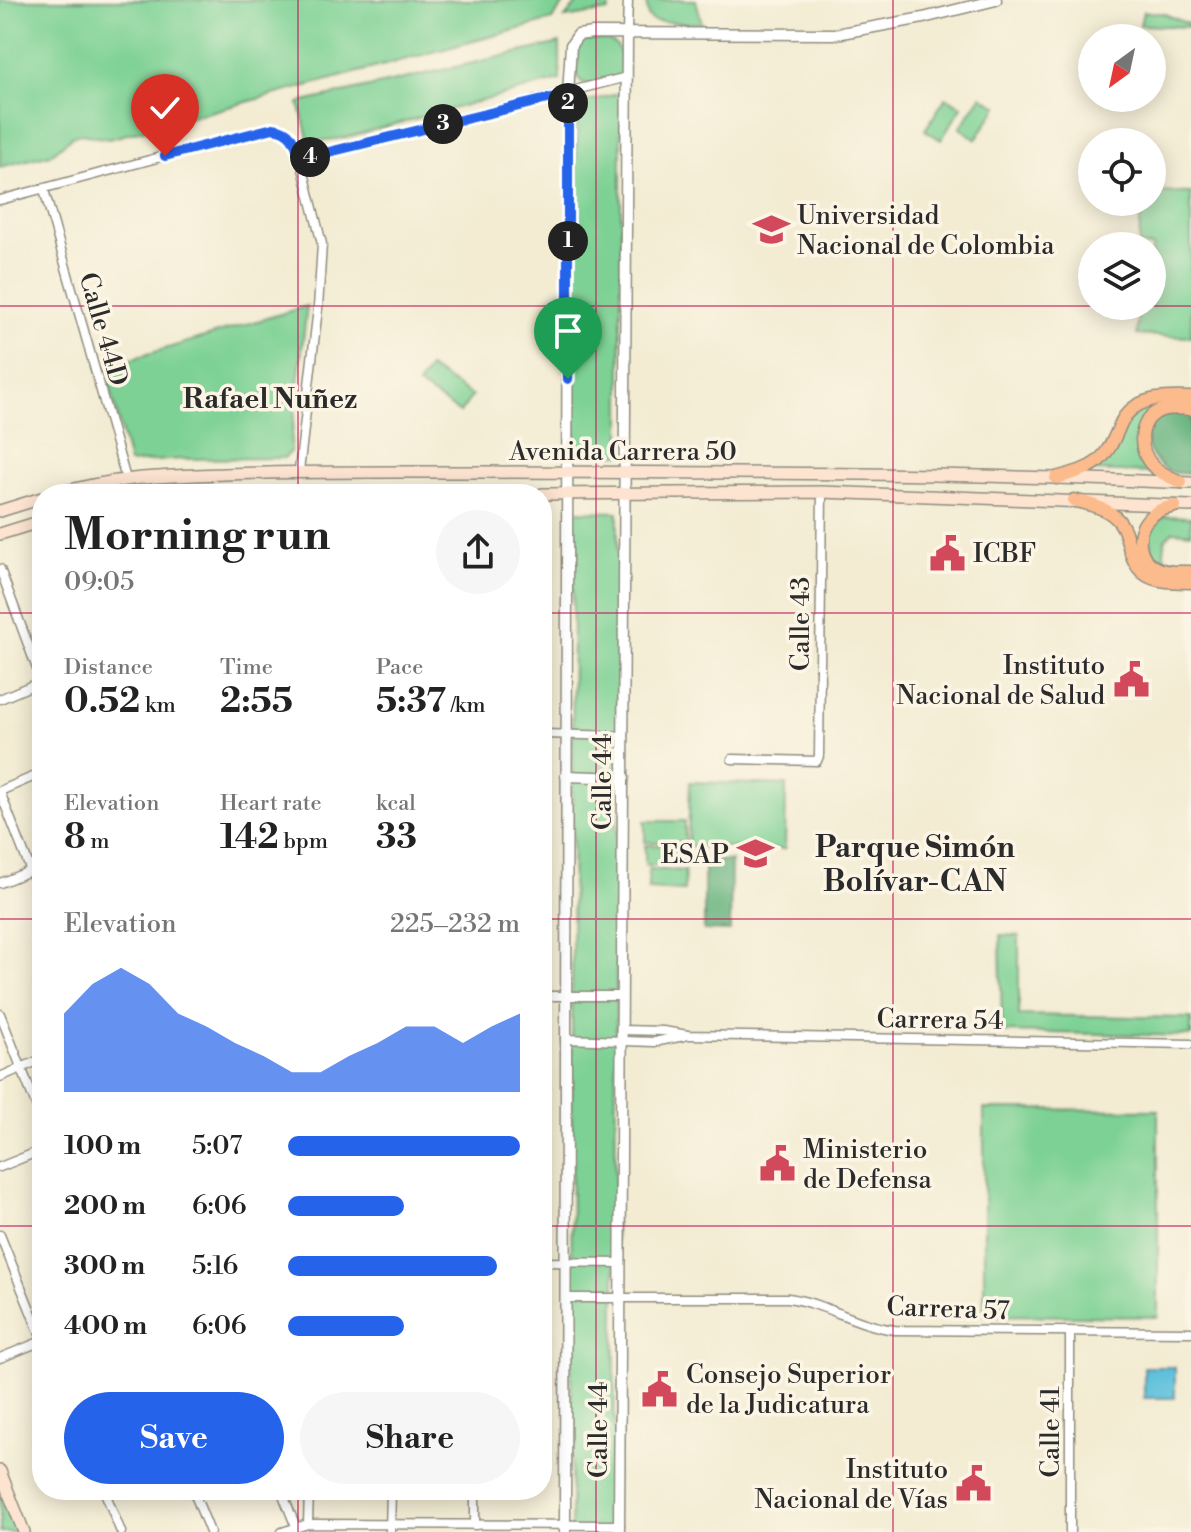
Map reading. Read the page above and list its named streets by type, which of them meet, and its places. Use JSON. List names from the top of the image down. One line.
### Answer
{"streets":{"main road":["Avenida Carrera 50"],"street":["Calle 44D","Calle 43","Calle 44","Carrera 54","Carrera 57","Calle 41"]},"crossings":[["Calle 44D","Avenida Carrera 50"],["Avenida Carrera 50","Calle 43"],["Avenida Carrera 50","Calle 44"],["Calle 44","Carrera 54"],["Calle 44","Carrera 57"],["Carrera 57","Calle 41"]],"districts":["Rafael Nuñez","Parque Simón Bolívar-CAN"],"places":{"school or university":["Universidad Nacional de Colombia","ESAP"],"public building":["ICBF","Instituto Nacional de Salud","Ministerio de Defensa","Consejo Superior de la Judicatura","Instituto Nacional de Vías"]},"north":"bottom left","page":{"pins":["2","3","4","1"],"heading":["Morning run","09:05"],"stats":[["Distance","0.52 km"],["Time","2:55"],["Pace","5:37 /km"],["Elevation","8 m"],["Heart rate","142 bpm"],["kcal","33"]],"chart":["Elevation","225–232 m"],"list":[{"name":"100 m","note":"5:07"},{"name":"200 m","note":"6:06"},{"name":"300 m","note":"5:16"},{"name":"400 m","note":"6:06"}],"buttons":["Save","Share"]}}
